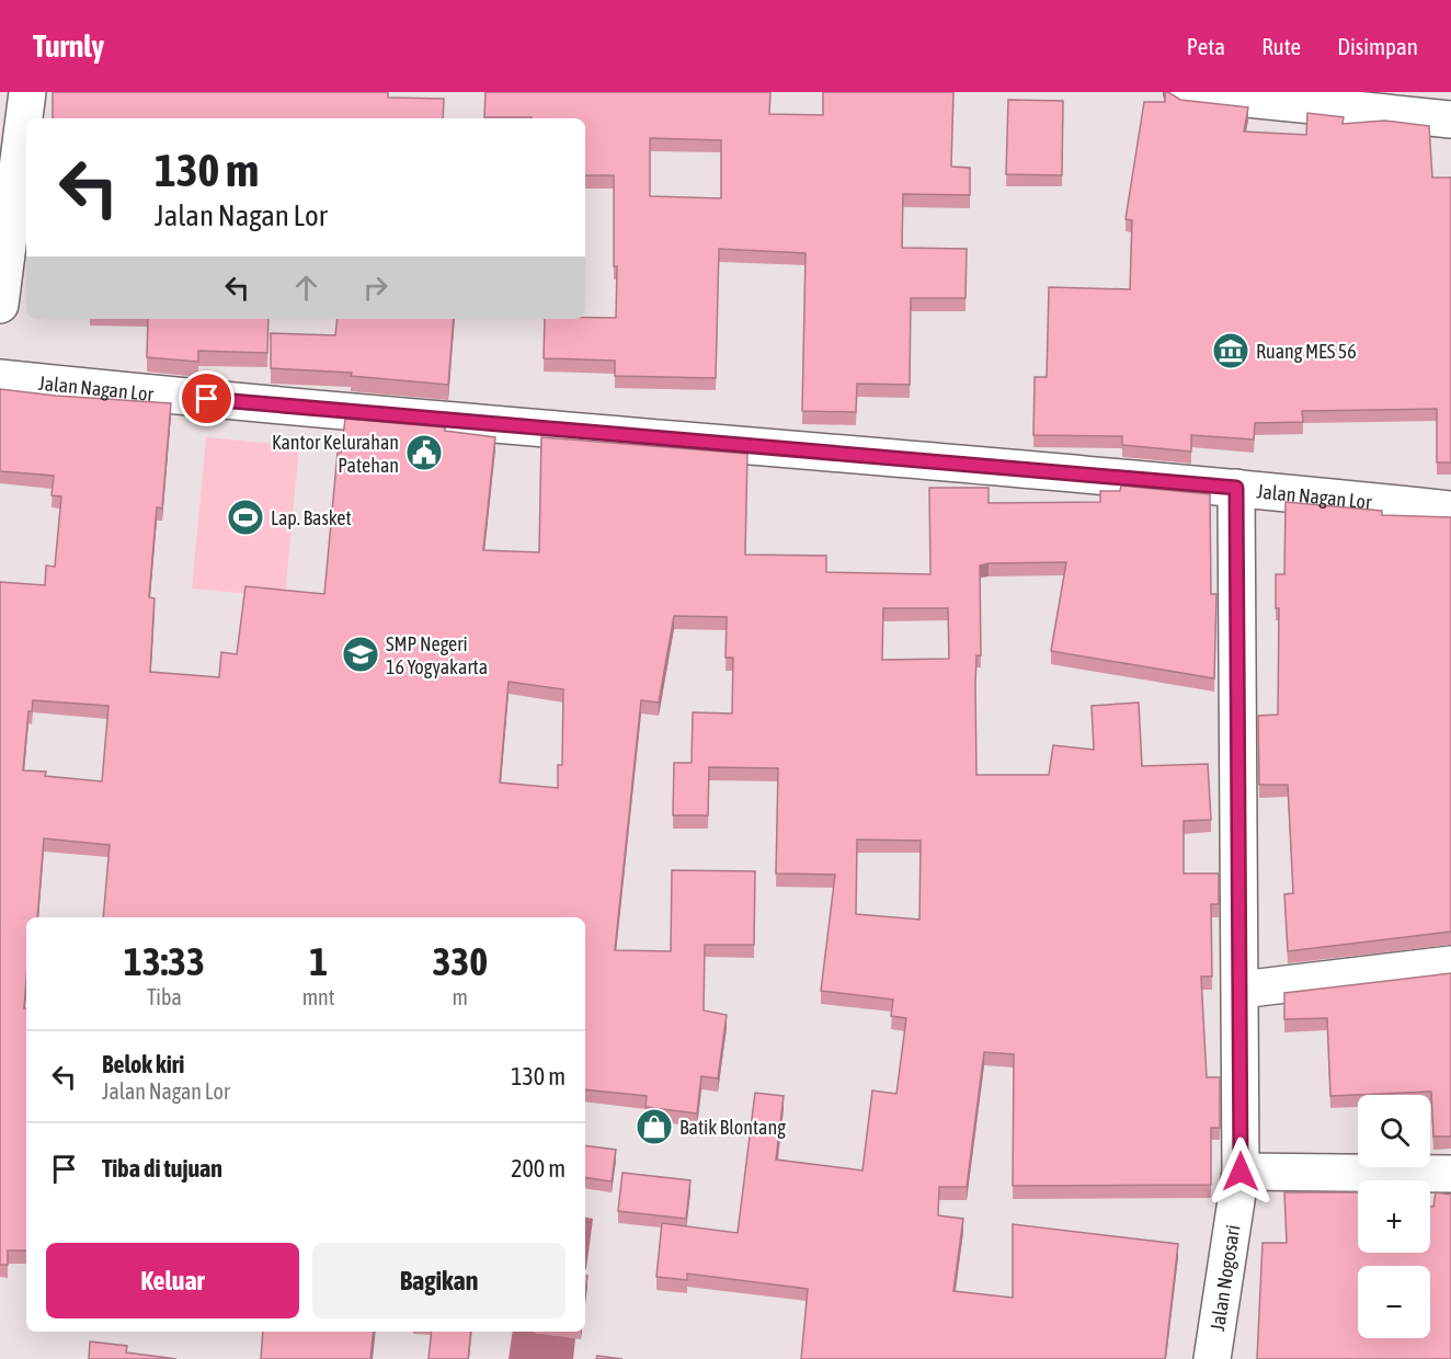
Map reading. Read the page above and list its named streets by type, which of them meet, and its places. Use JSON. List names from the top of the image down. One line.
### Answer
{"streets":{"street":["Jalan Nagan Lor","Jalan Nogosari"]},"crossings":[["Jalan Nagan Lor","Jalan Nogosari"]],"places":{"museum":["Ruang MES 56"],"public building":["Kantor Kelurahan Patehan"],"sports":["Lap. Basket"],"school or university":["SMP Negeri 16 Yogyakarta"],"shop":["Batik Blontang"]},"page":{"header":"Turnly","nav":["Peta","Rute","Disimpan"],"turn":["130 m","Jalan Nagan Lor"],"eta":["13:33","Tiba","1","mnt","330","m"],"list":[{"name":"Belok kiri","note":"Jalan Nagan Lor","value":"130 m"},{"name":"Tiba di tujuan","value":"200 m"}],"map_buttons":["+","−"],"buttons":["Keluar","Bagikan"]}}
